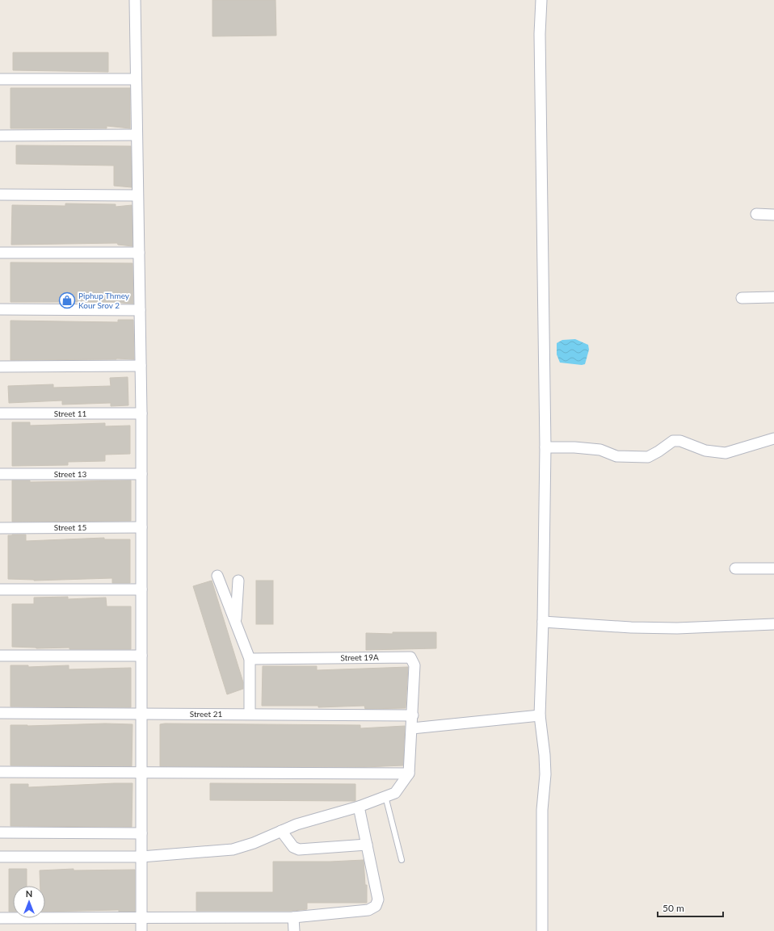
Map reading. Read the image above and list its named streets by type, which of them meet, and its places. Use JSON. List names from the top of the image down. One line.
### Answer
{"streets":{"street":["Street 11","Street 13","Street 15","Street 19A","Street 21"]},"crossings":[["Street 19A","Street 21"]],"places":{"shop":["Piphup Thmey Kour Srov 2"]},"scale_bar":"50 m","north":"top"}
